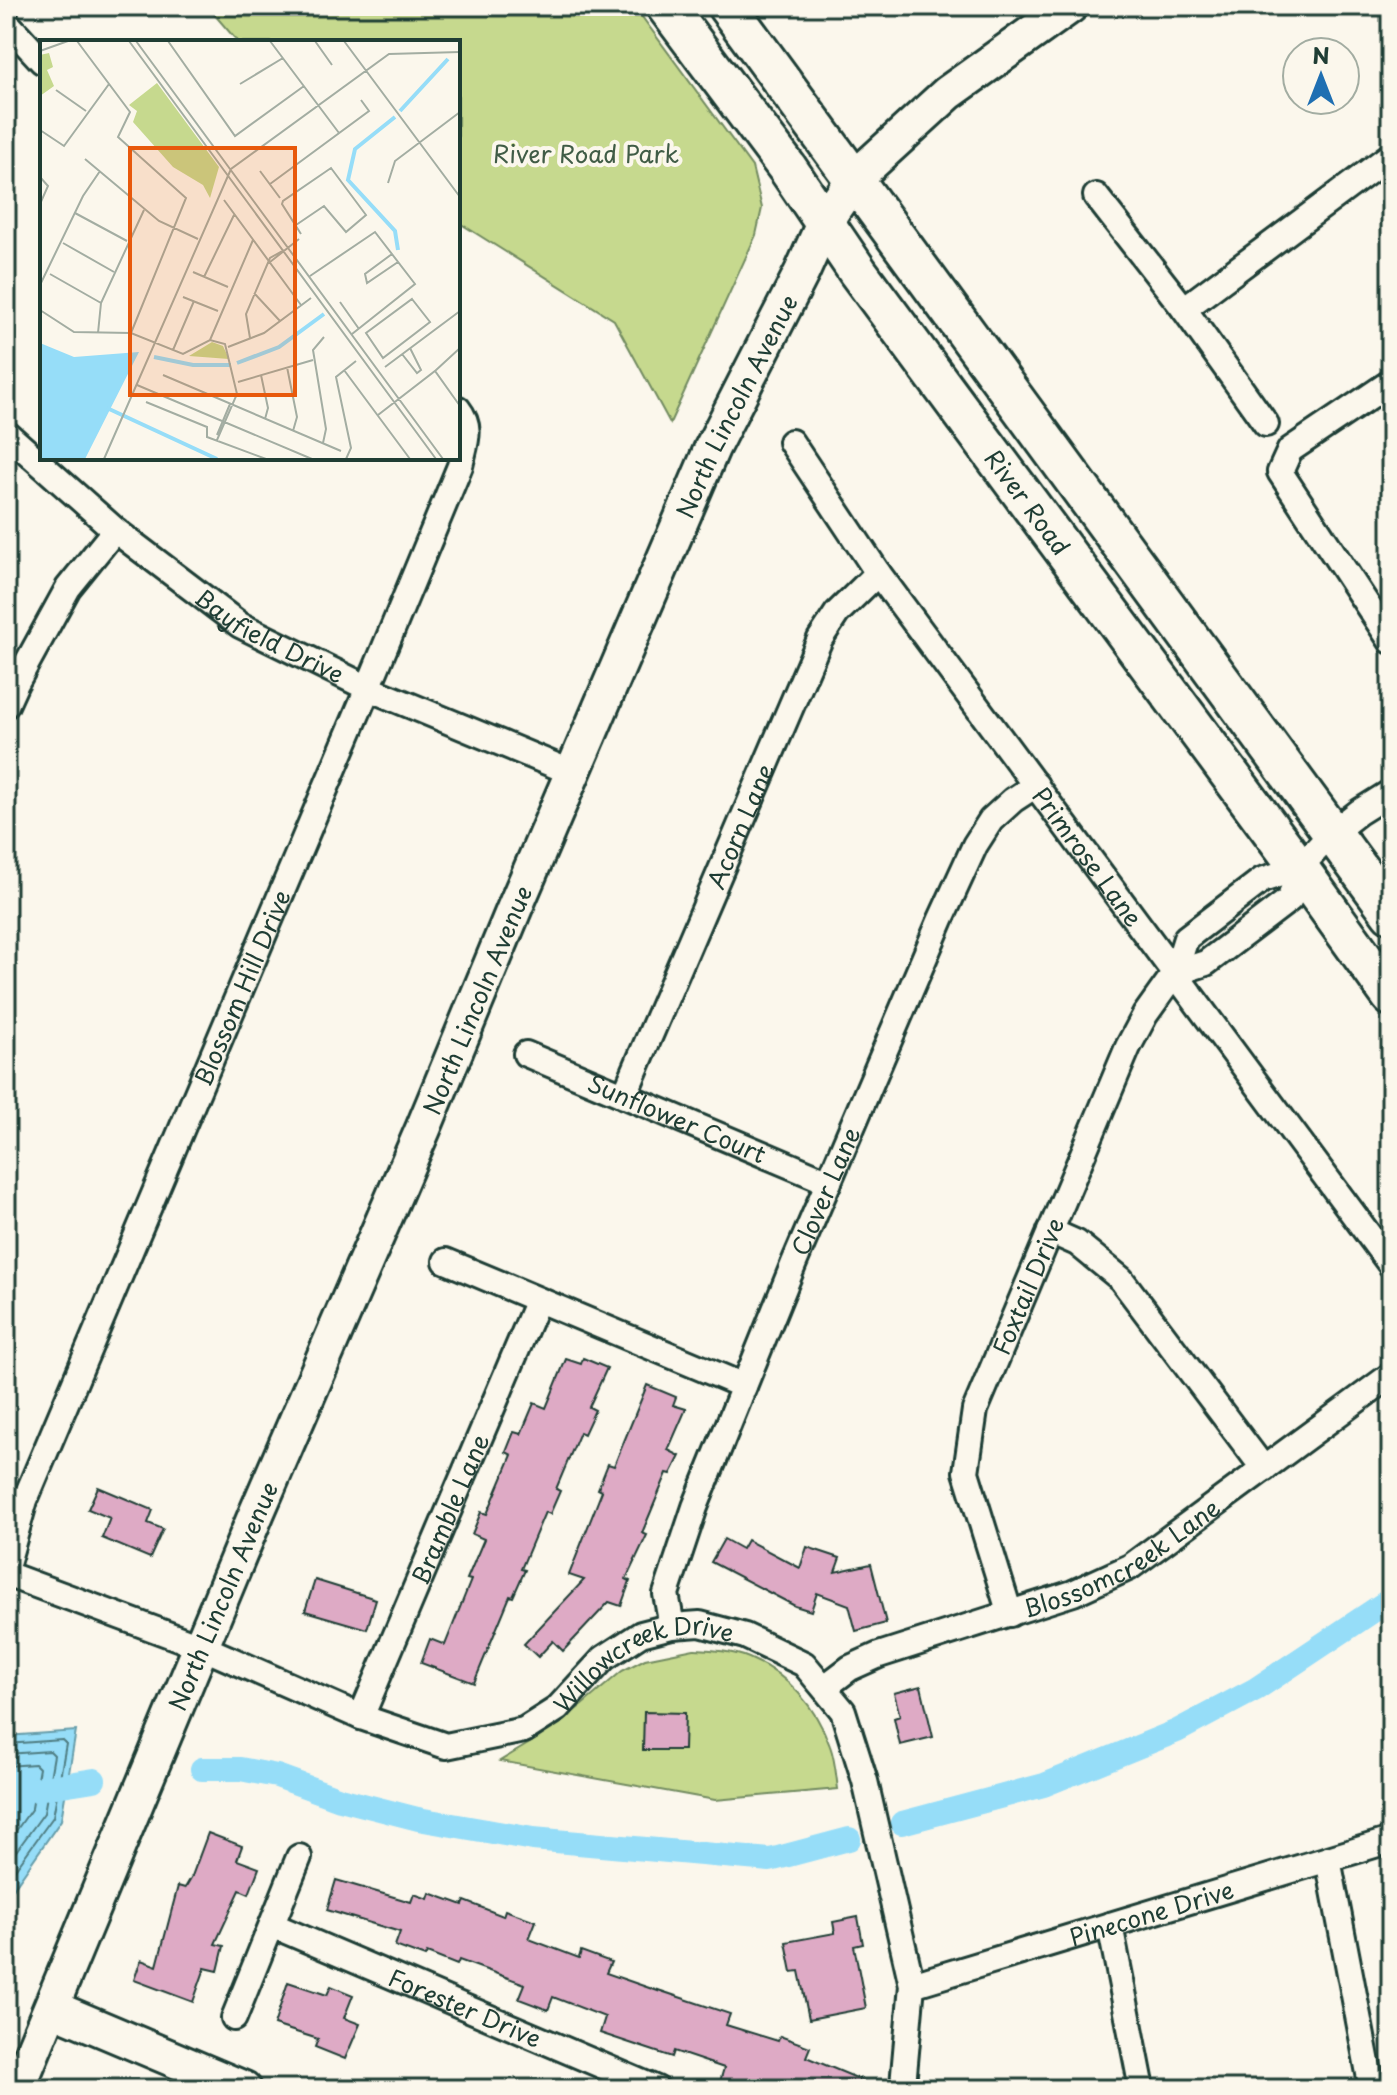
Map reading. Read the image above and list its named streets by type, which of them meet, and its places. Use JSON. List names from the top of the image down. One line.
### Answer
{"streets":{"main road":["North Lincoln Avenue","River Road"],"street":["Bayfield Drive","Acorn Lane","Primrose Lane","Blossom Hill Drive","Sunflower Court","Clover Lane","Foxtail Drive","Bramble Lane","Blossomcreek Lane","Willowcreek Drive","Pinecone Drive","Forester Drive"]},"crossings":[["North Lincoln Avenue","River Road"],["North Lincoln Avenue","Bayfield Drive"],["North Lincoln Avenue","Willowcreek Drive"],["River Road","Foxtail Drive"],["Bayfield Drive","Blossom Hill Drive"],["Acorn Lane","Primrose Lane"],["Acorn Lane","Sunflower Court"],["Primrose Lane","Clover Lane"],["Primrose Lane","Foxtail Drive"],["Sunflower Court","Clover Lane"],["Clover Lane","Willowcreek Drive"],["Foxtail Drive","Blossomcreek Lane"],["Bramble Lane","Willowcreek Drive"],["Blossomcreek Lane","Willowcreek Drive"],["Willowcreek Drive","Pinecone Drive"]],"parks":["River Road Park"],"north":"top"}
